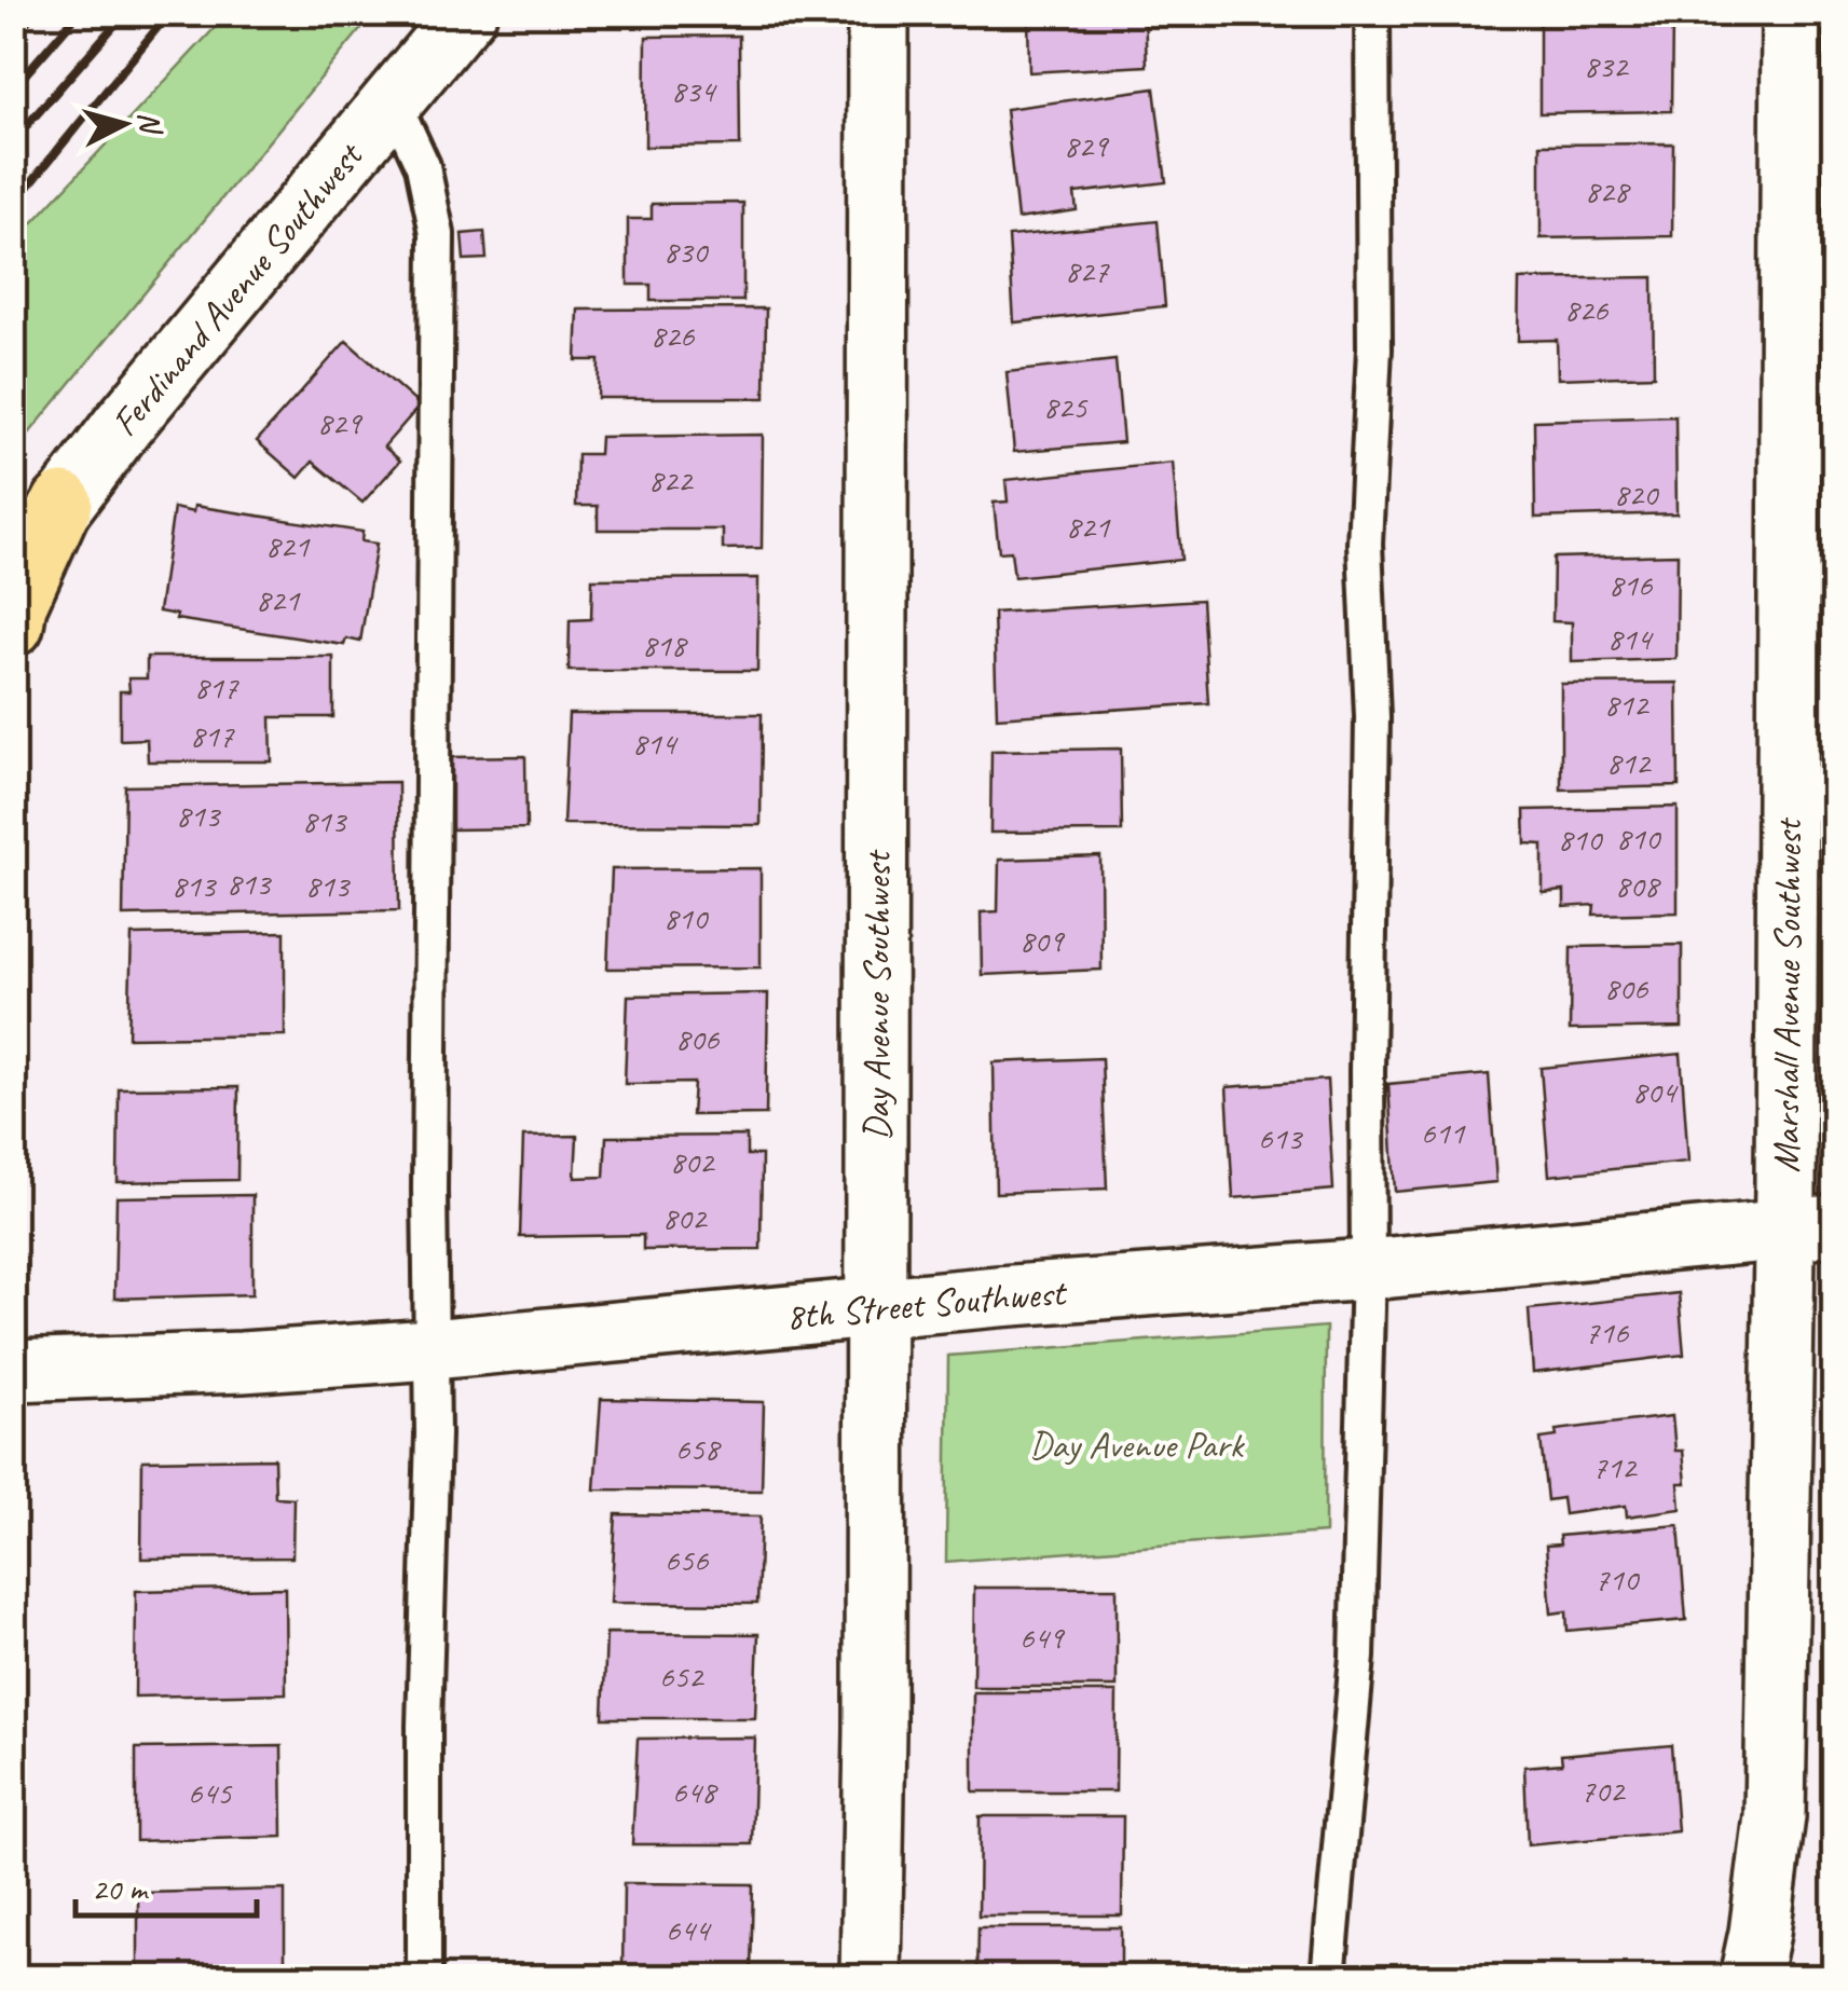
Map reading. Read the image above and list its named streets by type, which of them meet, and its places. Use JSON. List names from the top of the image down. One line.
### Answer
{"streets":{"street":["Ferdinand Avenue Southwest","Day Avenue Southwest","Marshall Avenue Southwest","8th Street Southwest"]},"crossings":[["Day Avenue Southwest","8th Street Southwest"],["Marshall Avenue Southwest","8th Street Southwest"]],"parks":["Day Avenue Park"],"house_numbers":["832","834","829","828","830","827","826","826","825","829","822","820","821","821","816","821","814","818","817","812","817","814","812","813","813","810","810","813","813","813","808","810","809","806","806","804","611","613","802","802","716","658","712","656","710","649","652","702","648","645","644"],"scale_bar":"20 m","north":"right"}
